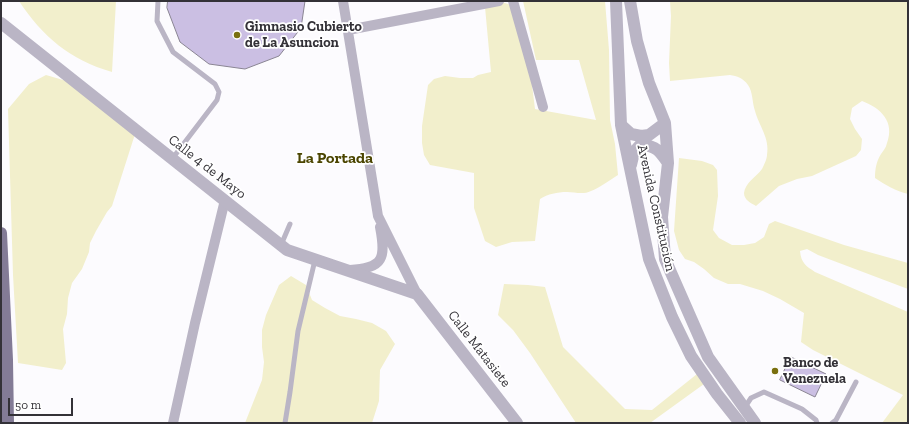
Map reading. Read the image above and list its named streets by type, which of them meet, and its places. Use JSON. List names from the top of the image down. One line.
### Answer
{"streets":{"street":["Calle 4 de Mayo","Avenida Constitución","Calle Matasiete"]},"crossings":[["Calle 4 de Mayo","Calle Matasiete"]],"districts":["La Portada"],"places":["Gimnasio Cubierto de La Asuncion","Banco de Venezuela"],"scale_bar":"50 m"}
